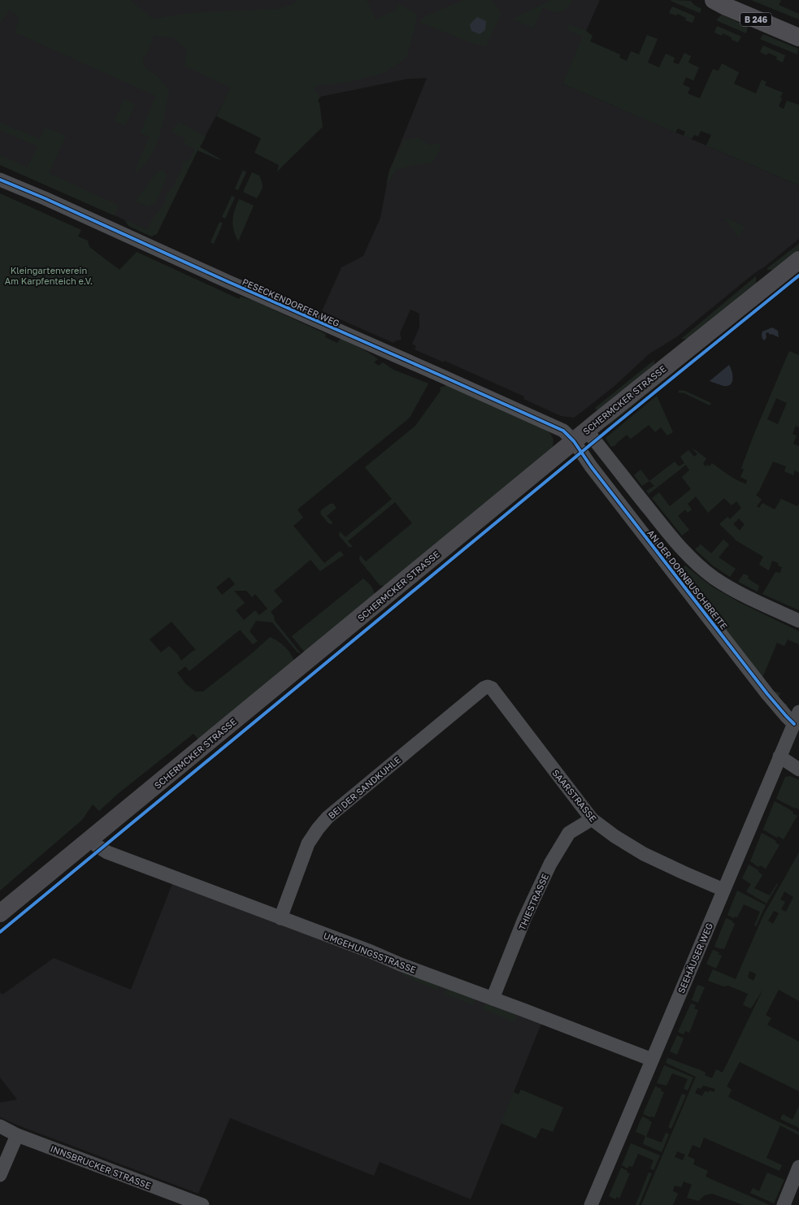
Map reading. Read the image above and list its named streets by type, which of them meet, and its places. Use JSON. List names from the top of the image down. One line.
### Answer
{"streets":{"main road":["B 246","SCHERMCKER STRASSE"],"street":["PESECKENDORFER WEG","AN DER DORNBUSCHBREITE","BEI DER SANDKUHLE","SAARSTRASSE","THIESTRASSE","UMGEHUNGSSTRASSE","SEEHÄUSER WEG","INNSBRUCKER STRASSE"]},"crossings":[["PESECKENDORFER WEG","SCHERMCKER STRASSE"],["PESECKENDORFER WEG","AN DER DORNBUSCHBREITE"],["SCHERMCKER STRASSE","AN DER DORNBUSCHBREITE"],["SCHERMCKER STRASSE","UMGEHUNGSSTRASSE"],["AN DER DORNBUSCHBREITE","SEEHÄUSER WEG"],["BEI DER SANDKUHLE","SAARSTRASSE"],["BEI DER SANDKUHLE","UMGEHUNGSSTRASSE"],["SAARSTRASSE","THIESTRASSE"],["SAARSTRASSE","SEEHÄUSER WEG"],["THIESTRASSE","UMGEHUNGSSTRASSE"],["UMGEHUNGSSTRASSE","SEEHÄUSER WEG"]],"parks":["Kleingartenverein Am Karpfenteich e.V."]}
